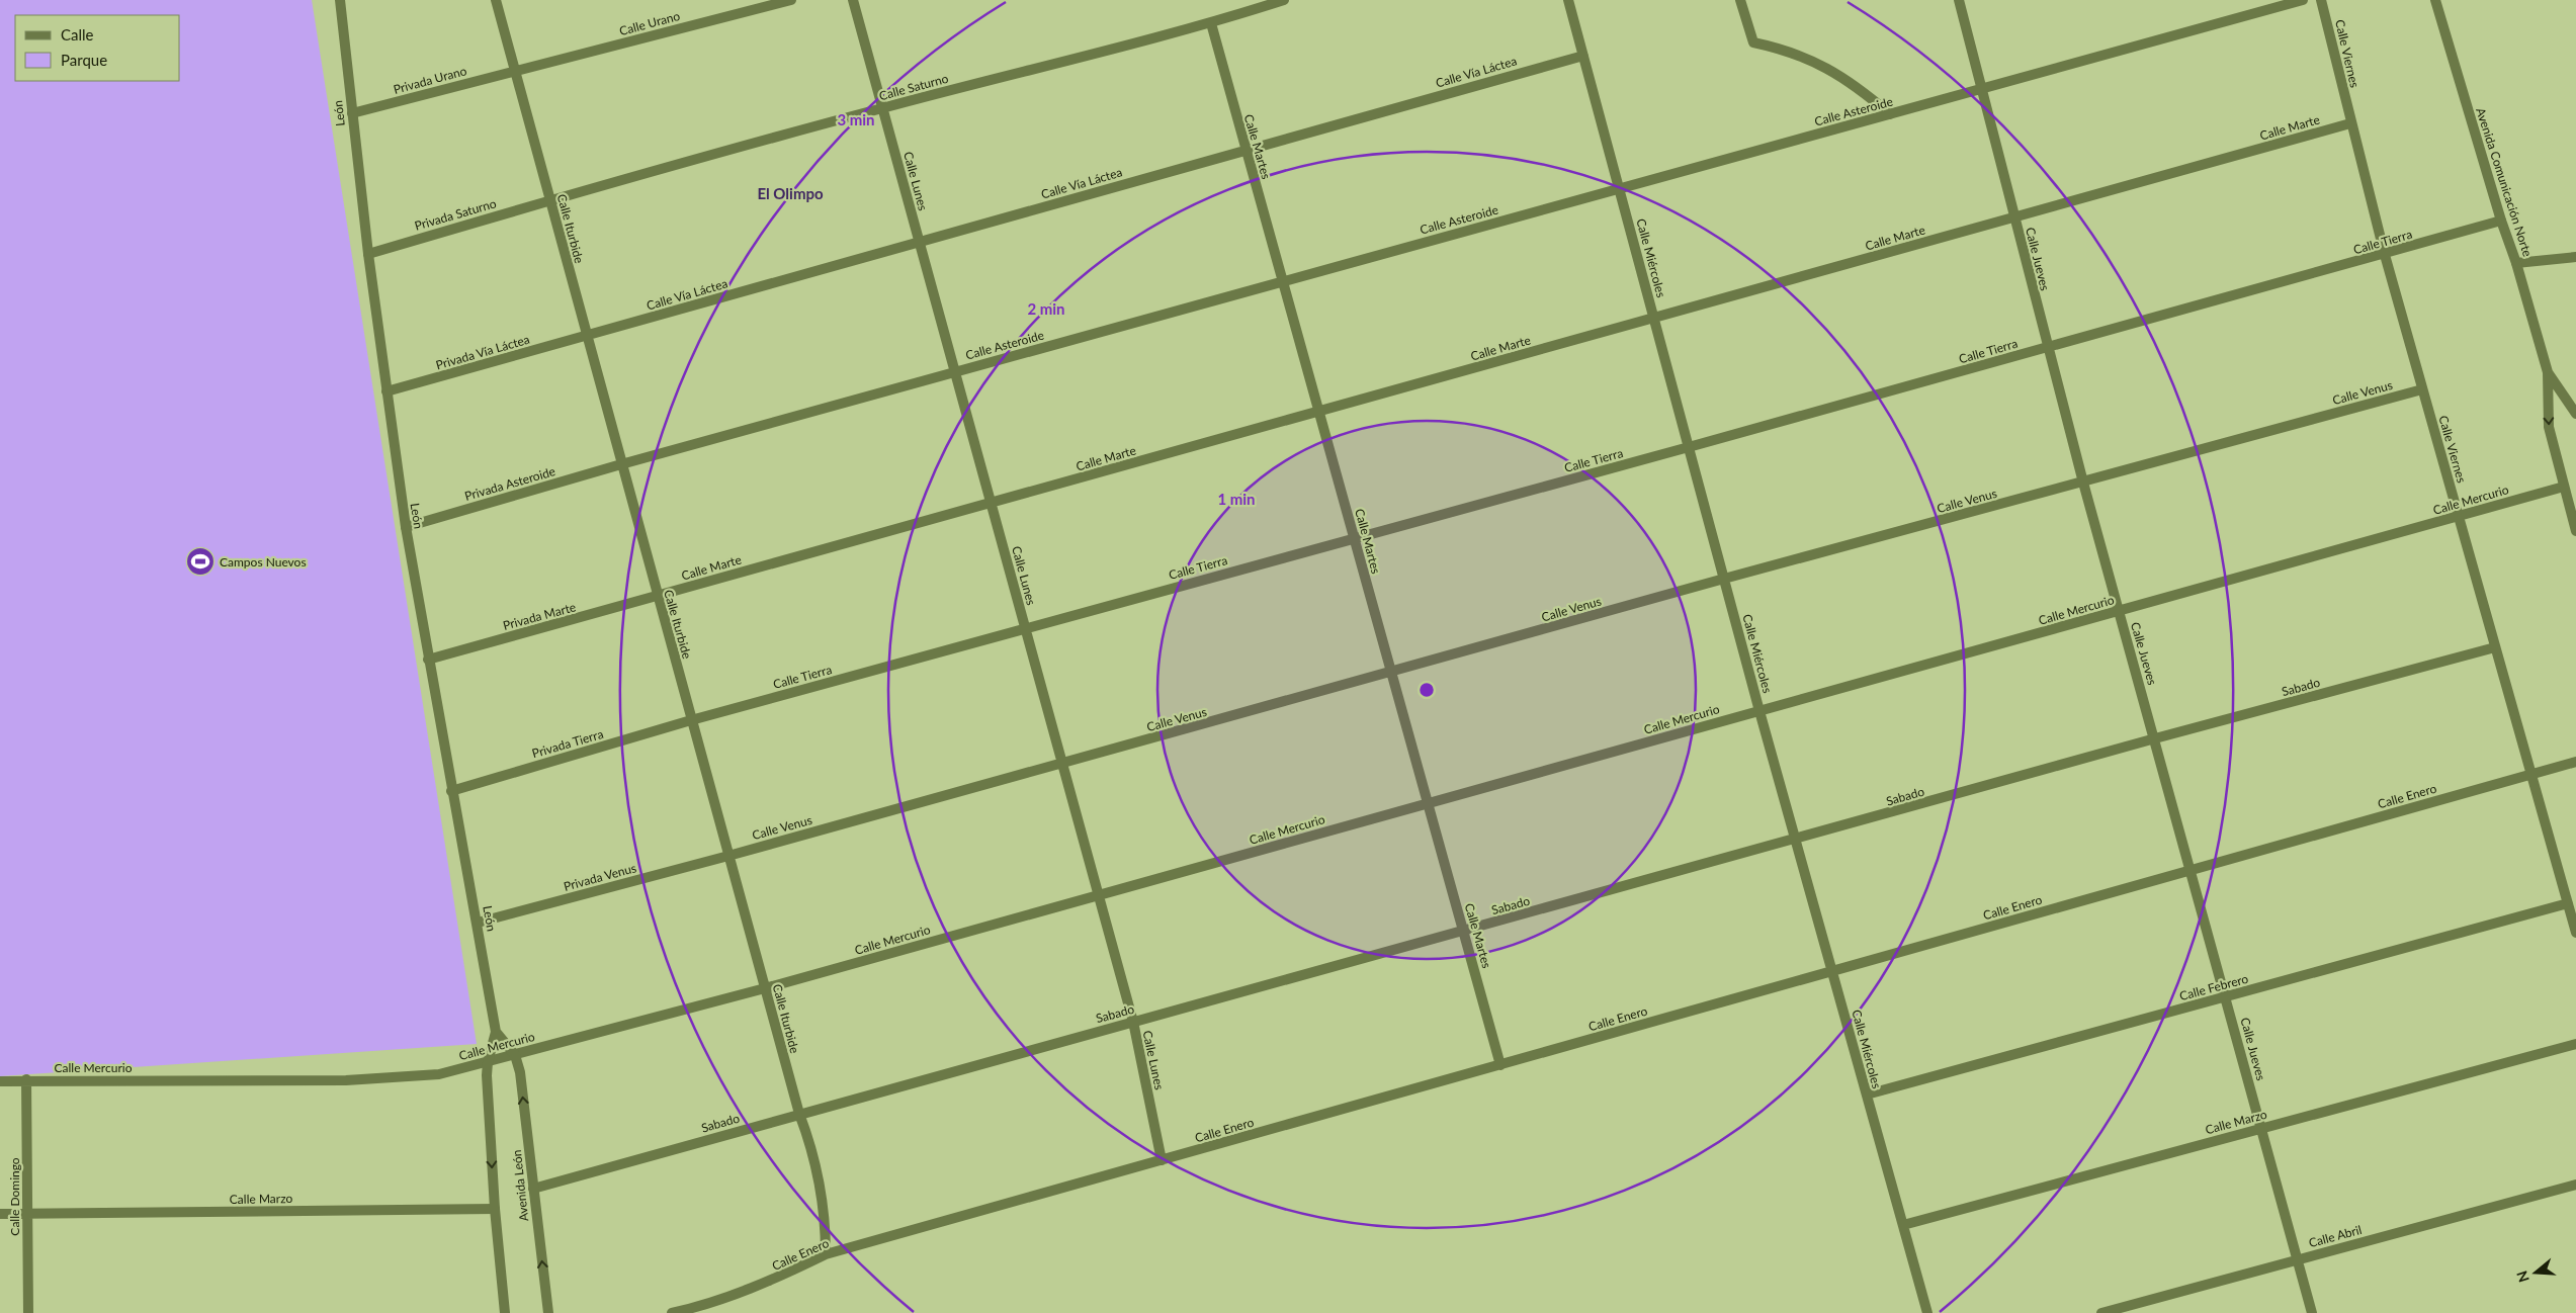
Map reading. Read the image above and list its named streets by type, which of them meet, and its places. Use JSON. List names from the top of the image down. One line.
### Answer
{"streets":{"street":["Calle Urano","Calle Viernes","Calle Vía Láctea","Privada Urano","Calle Saturno","Calle Asteroide","León","Calle Marte","Calle Martes","Calle Lunes","Avenida Comunicación Norte","Privada Saturno","Calle Iturbide","Calle Tierra","Calle Miércoles","Calle Jueves","Privada Vía Láctea","Calle Venus","Privada Asteroide","Calle Mercurio","Privada Marte","Sabado","Privada Tierra","Calle Enero","Privada Venus","Calle Febrero","Calle Marzo","Avenida León","Calle Domingo","Calle Abril"]},"crossings":[["Calle Urano","Privada Urano"],["Calle Urano","Calle Iturbide"],["Calle Viernes","Calle Marte"],["Calle Viernes","Calle Tierra"],["Calle Viernes","Calle Venus"],["Calle Viernes","Calle Mercurio"],["Calle Viernes","Sabado"],["Calle Viernes","Calle Enero"],["Calle Viernes","Calle Febrero"],["Calle Vía Láctea","Calle Martes"],["Calle Vía Láctea","Calle Lunes"],["Calle Vía Láctea","Calle Iturbide"],["Calle Vía Láctea","Calle Miércoles"],["Calle Vía Láctea","Privada Vía Láctea"],["Privada Urano","León"],["Privada Urano","Calle Iturbide"],["Calle Saturno","Calle Martes"],["Calle Saturno","Calle Lunes"],["Calle Saturno","Privada Saturno"],["Calle Saturno","Calle Iturbide"],["Calle Asteroide","Calle Martes"],["Calle Asteroide","Calle Lunes"],["Calle Asteroide","Calle Iturbide"],["Calle Asteroide","Calle Miércoles"],["Calle Asteroide","Calle Jueves"],["Calle Asteroide","Privada Asteroide"],["León","Privada Saturno"],["León","Privada Vía Láctea"],["León","Privada Asteroide"],["León","Calle Mercurio"],["León","Privada Marte"],["León","Privada Tierra"],["León","Privada Venus"],["León","Avenida León"],["Calle Marte","Calle Martes"],["Calle Marte","Calle Lunes"],["Calle Marte","Calle Iturbide"],["Calle Marte","Calle Miércoles"],["Calle Marte","Calle Jueves"],["Calle Marte","Privada Marte"],["Calle Martes","Calle Tierra"],["Calle Martes","Calle Venus"],["Calle Martes","Calle Mercurio"],["Calle Martes","Sabado"],["Calle Martes","Calle Enero"],["Calle Lunes","Calle Tierra"],["Calle Lunes","Calle Venus"],["Calle Lunes","Calle Mercurio"],["Calle Lunes","Sabado"],["Calle Lunes","Calle Enero"],["Avenida Comunicación Norte","Calle Tierra"],["Avenida Comunicación Norte","Calle Mercurio"],["Privada Saturno","Calle Iturbide"],["Calle Iturbide","Calle Tierra"],["Calle Iturbide","Privada Vía Láctea"],["Calle Iturbide","Calle Venus"],["Calle Iturbide","Privada Asteroide"],["Calle Iturbide","Calle Mercurio"],["Calle Iturbide","Privada Marte"],["Calle Iturbide","Sabado"],["Calle Iturbide","Privada Tierra"],["Calle Iturbide","Calle Enero"],["Calle Iturbide","Privada Venus"],["Calle Tierra","Calle Miércoles"],["Calle Tierra","Calle Jueves"],["Calle Tierra","Privada Tierra"],["Calle Miércoles","Calle Venus"],["Calle Miércoles","Calle Mercurio"],["Calle Miércoles","Sabado"],["Calle Miércoles","Calle Enero"],["Calle Miércoles","Calle Febrero"],["Calle Miércoles","Calle Marzo"],["Calle Jueves","Calle Venus"],["Calle Jueves","Calle Mercurio"],["Calle Jueves","Sabado"],["Calle Jueves","Calle Enero"],["Calle Jueves","Calle Febrero"],["Calle Jueves","Calle Marzo"],["Calle Jueves","Calle Abril"],["Calle Venus","Privada Venus"],["Calle Mercurio","Avenida León"],["Calle Mercurio","Calle Domingo"],["Sabado","Avenida León"],["Calle Marzo","Avenida León"],["Calle Marzo","Calle Domingo"]],"districts":["El Olimpo"],"places":{"sports":["Campos Nuevos"]},"legend":["Calle","Parque"],"north":"left","rings":["3 min","2 min","1 min"]}
